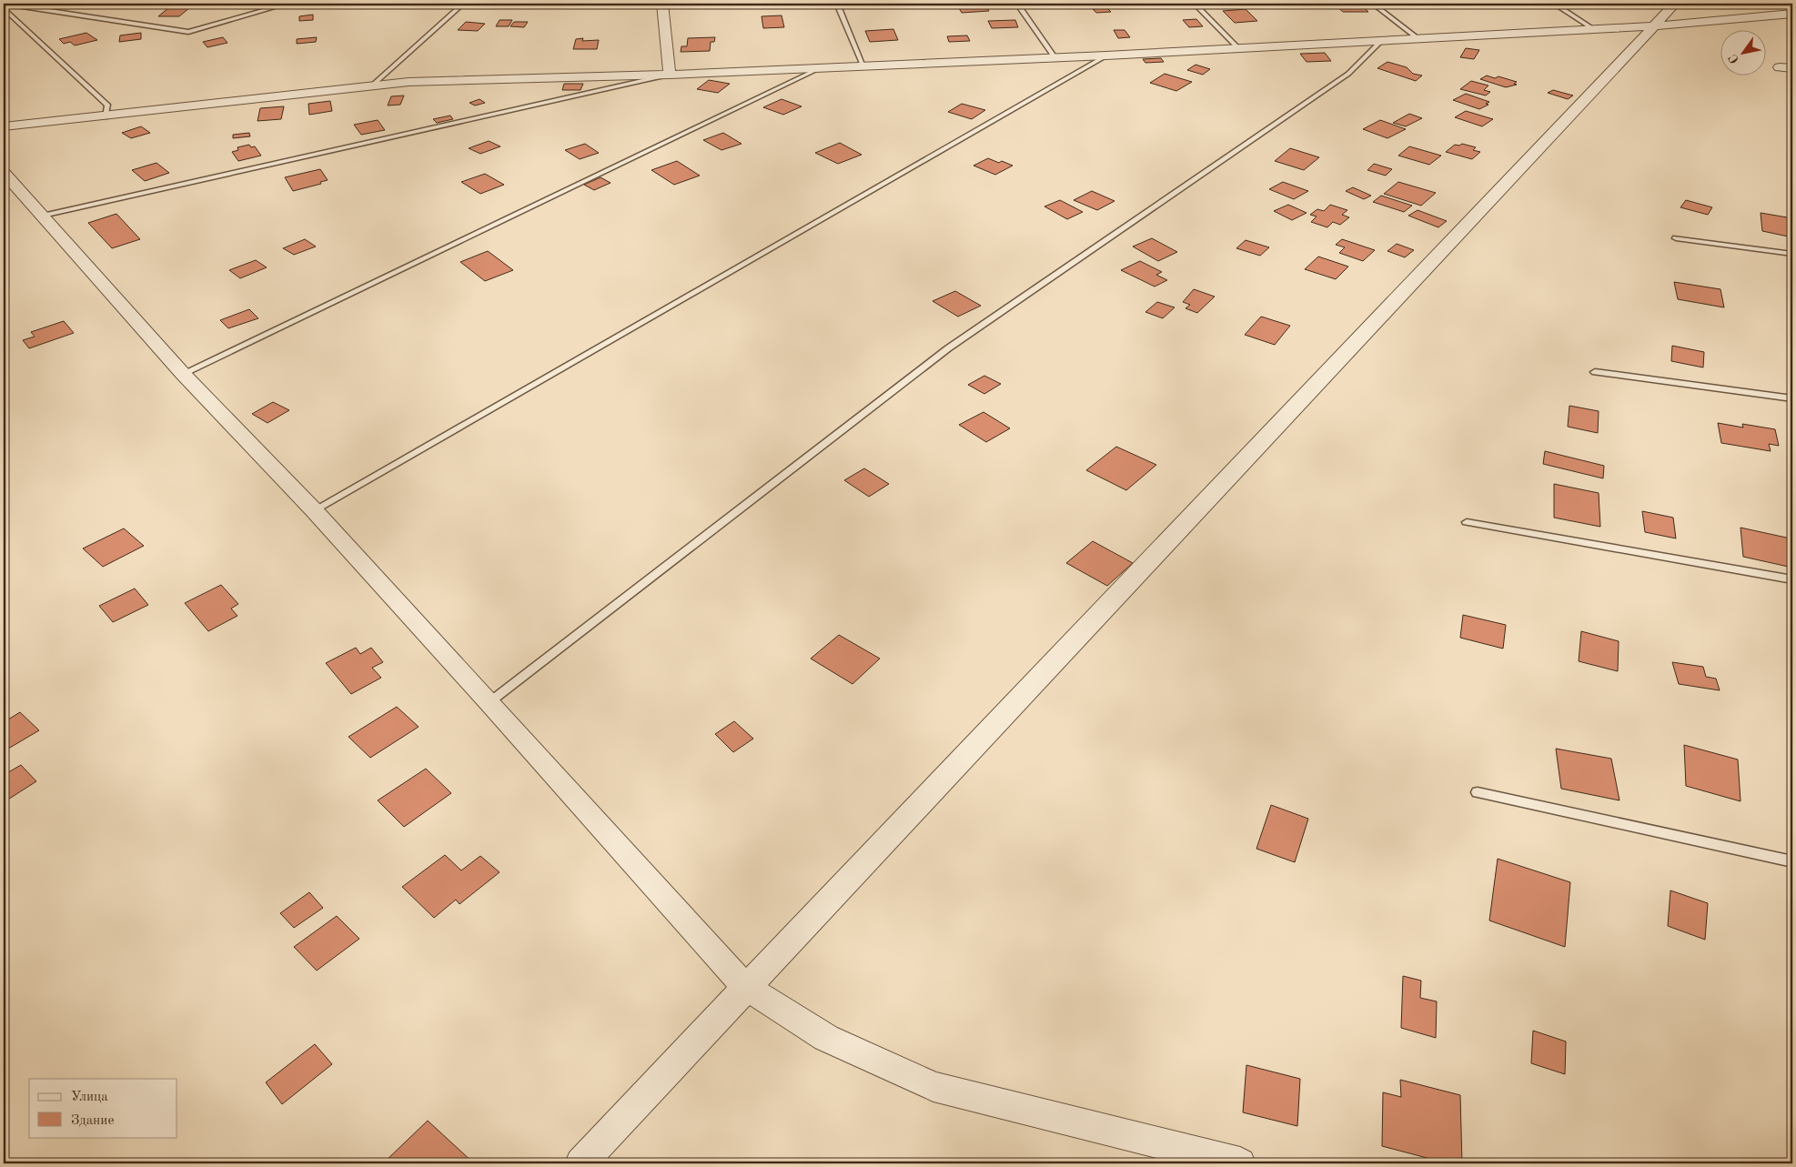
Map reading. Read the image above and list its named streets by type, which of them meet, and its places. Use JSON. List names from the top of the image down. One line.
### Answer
{"legend":["Улица","Здание"],"north":"bottom left"}
